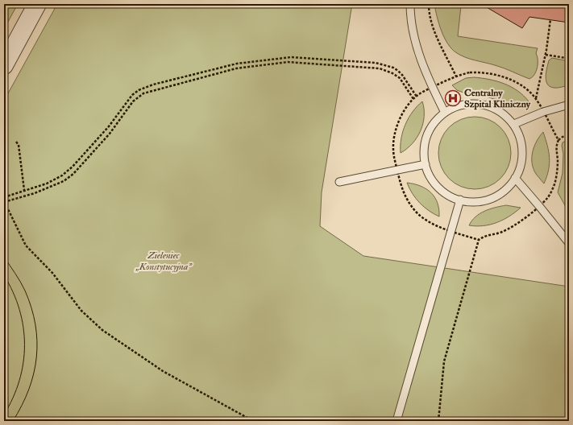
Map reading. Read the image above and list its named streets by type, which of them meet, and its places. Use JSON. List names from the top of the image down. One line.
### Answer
{"parks":["Zieleniec „Konstytucyjna”"],"places":{"hospital":["Centralny Szpital Kliniczny"]}}
